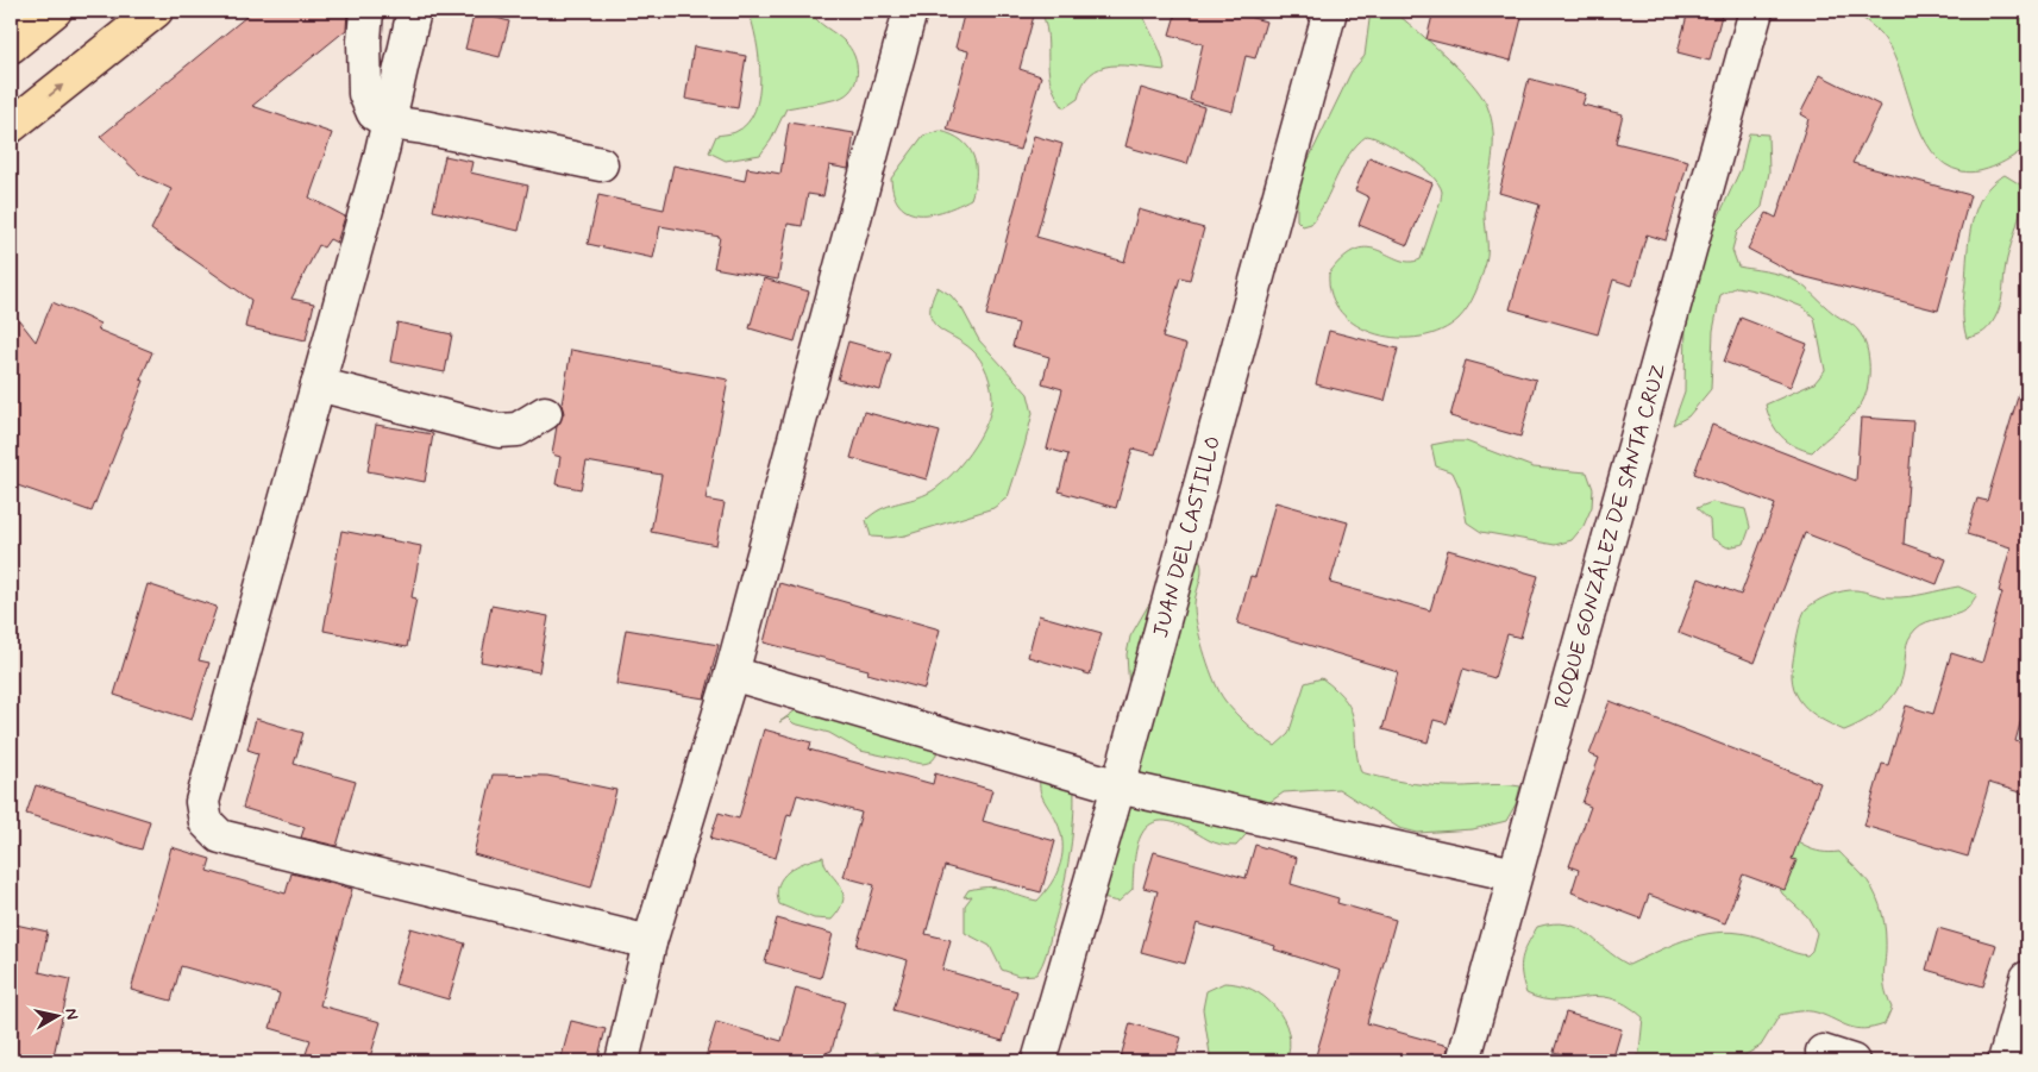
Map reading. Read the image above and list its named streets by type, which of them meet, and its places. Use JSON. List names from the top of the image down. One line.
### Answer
{"streets":{"street":["ROQUE GONZÁLEZ DE SANTA CRUZ","JUAN DEL CASTILLO"]},"north":"right"}
